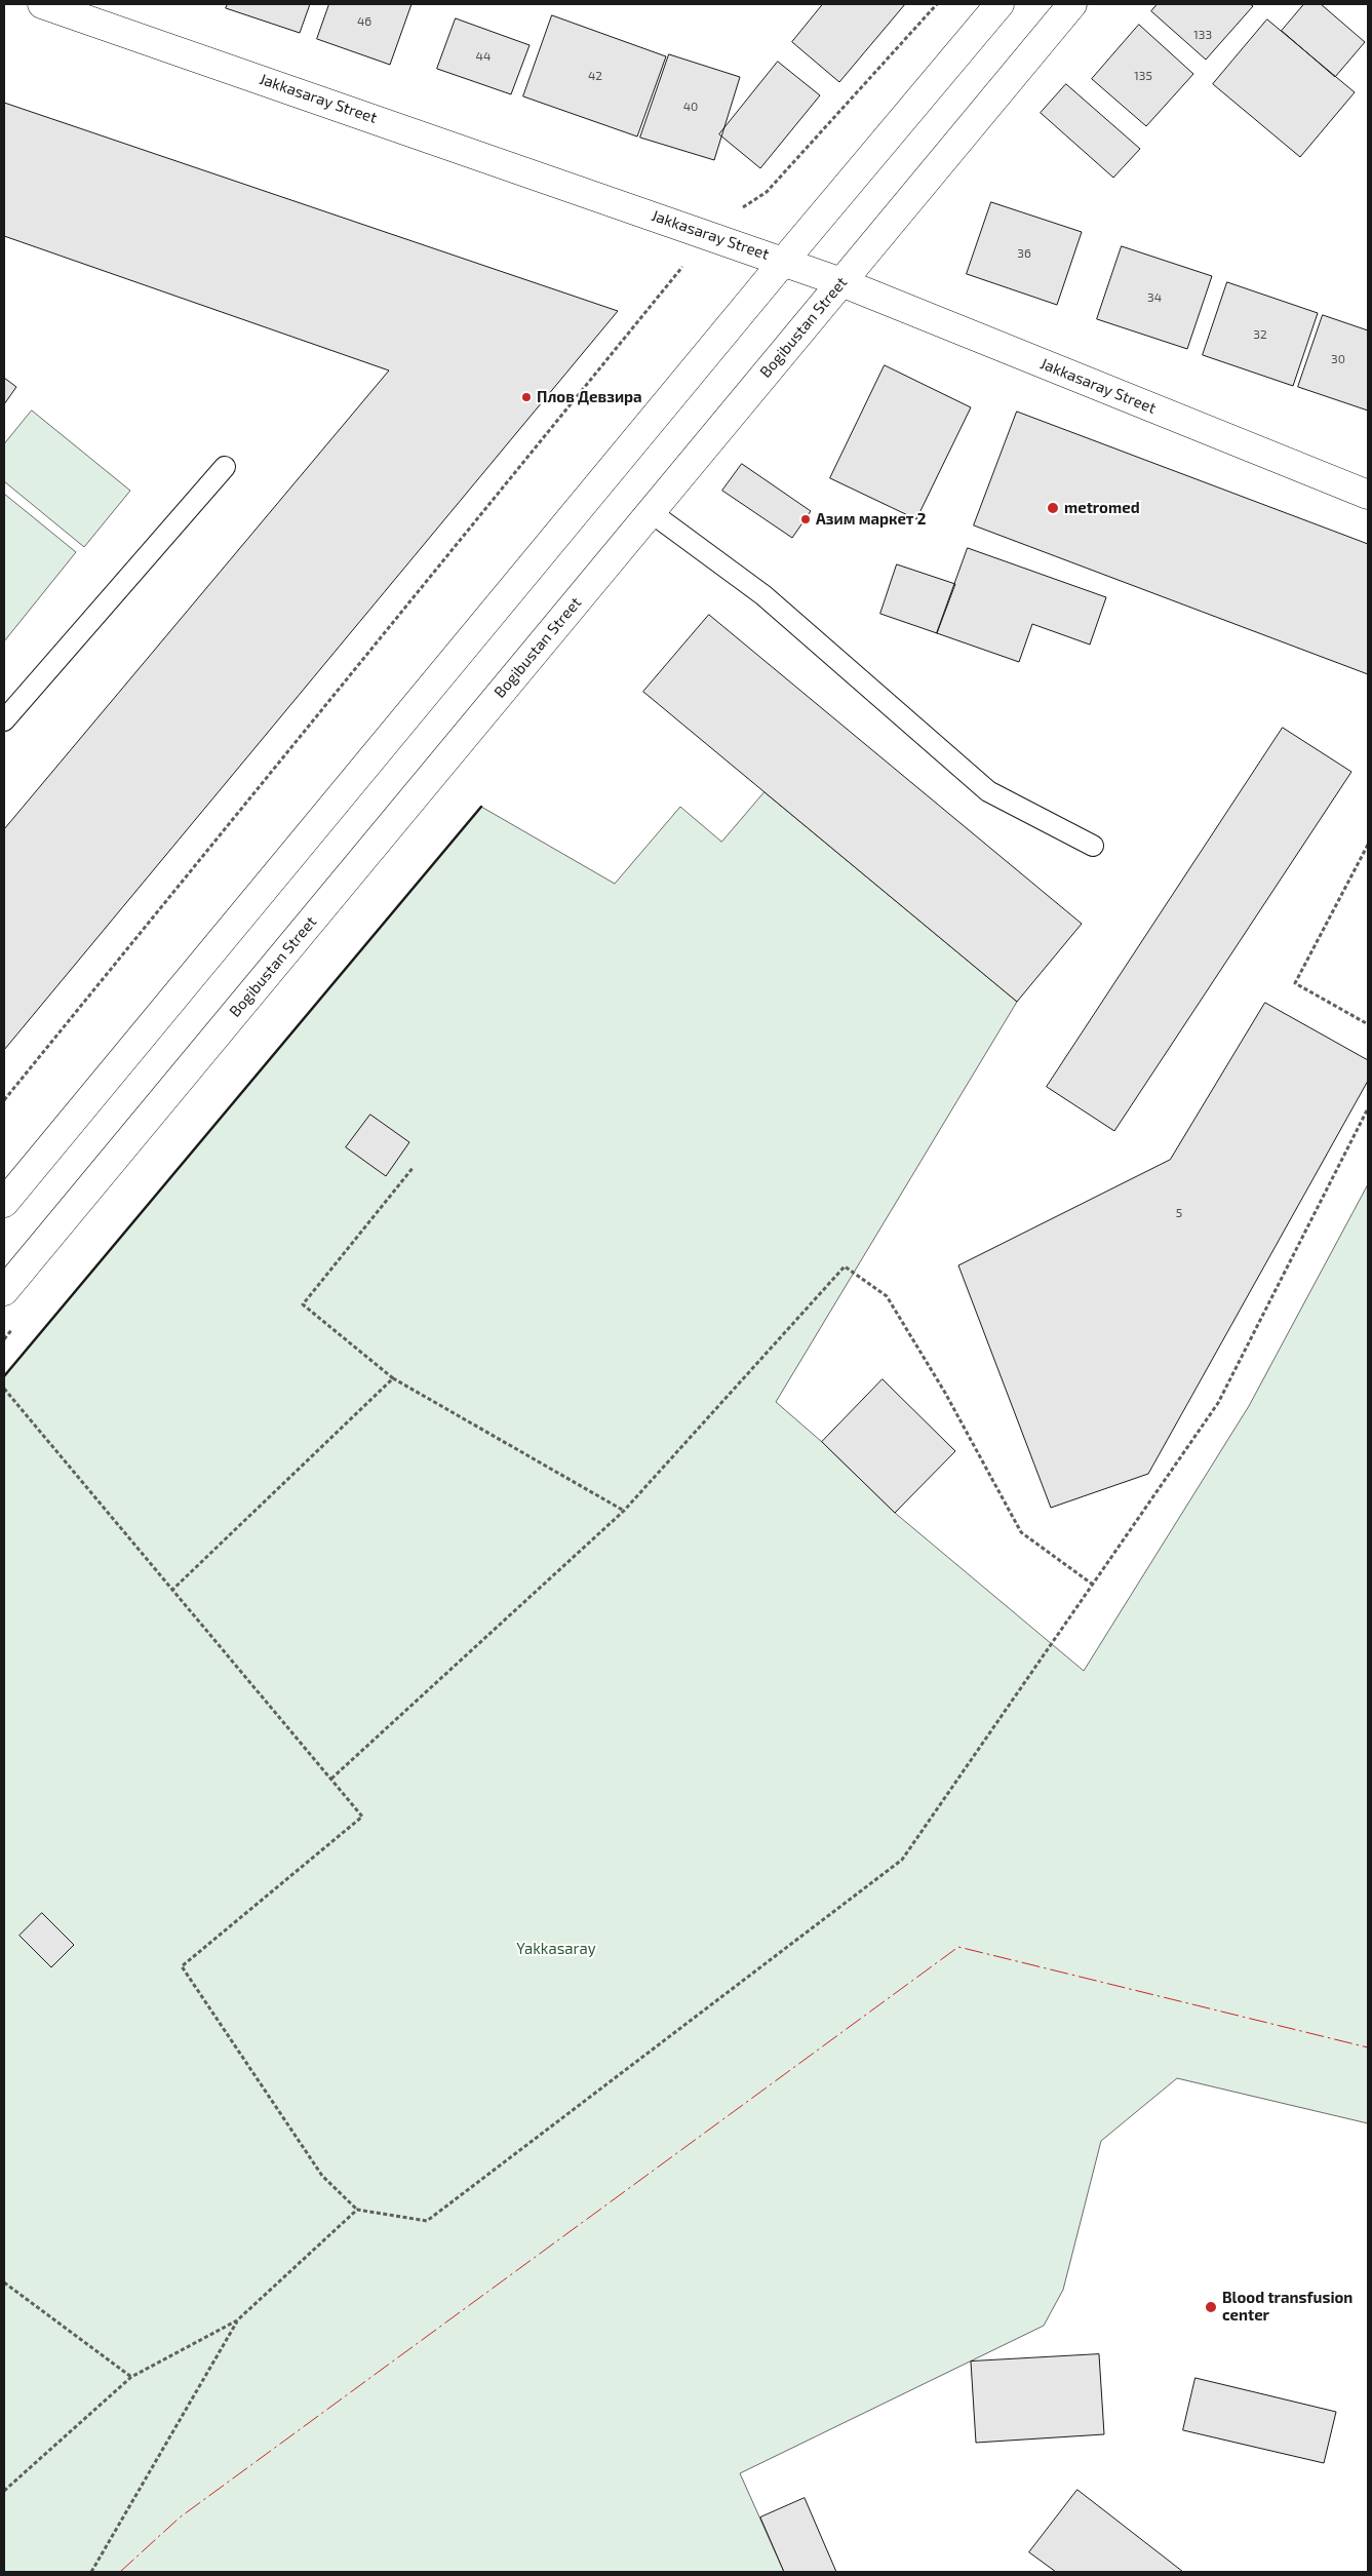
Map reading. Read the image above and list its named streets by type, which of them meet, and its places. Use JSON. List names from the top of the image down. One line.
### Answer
{"streets":{"street":["Jakkasaray Street","Bogibustan Street"]},"crossings":[["Jakkasaray Street","Bogibustan Street"]],"parks":["Yakkasaray"],"places":["Плов Девзира","metromed","Азим маркет 2","Blood transfusion center"],"house_numbers":["46","133","44","42","135","40","36","34","32","30","5"]}
